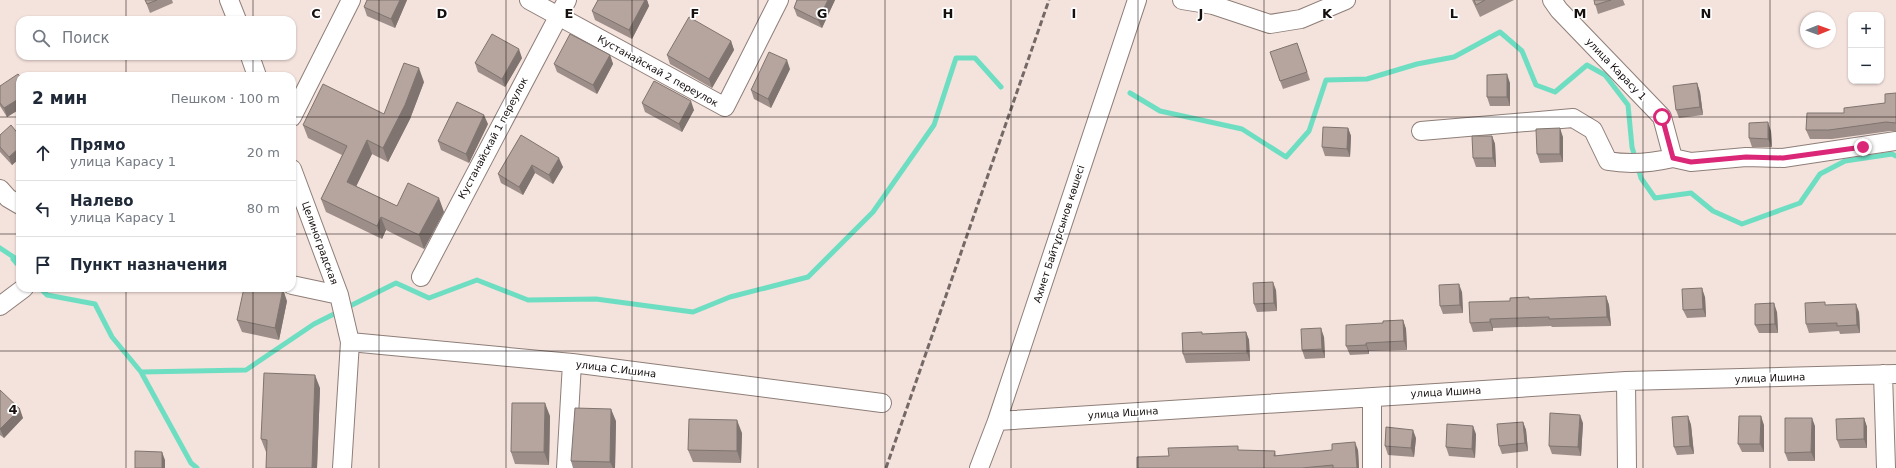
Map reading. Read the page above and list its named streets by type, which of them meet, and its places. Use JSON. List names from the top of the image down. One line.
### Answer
{"streets":{"street":["улица Карасу 1","Кустанайскай 2 переулок","Кустанайскай 1 переулок","Ахмет Байтұрсынов көшесі","Целиноградская","улица С.Ишина","улица Ишина"]},"crossings":[["Кустанайскай 2 переулок","Кустанайскай 1 переулок"],["Ахмет Байтұрсынов көшесі","улица Ишина"],["Целиноградская","улица С.Ишина"]],"north":"right","page":{"map_buttons":["+","−"],"search":"Поиск","heading":["2 мин","Пешком · 100 m"],"list":[["Прямо","улица Карасу 1","20 m"],["Налево","улица Карасу 1","80 m"],"Пункт назначения"]},"grid":{"columns":["C","D","E","F","G","H","I","J","K","L","M","N"],"rows":["4"]}}
